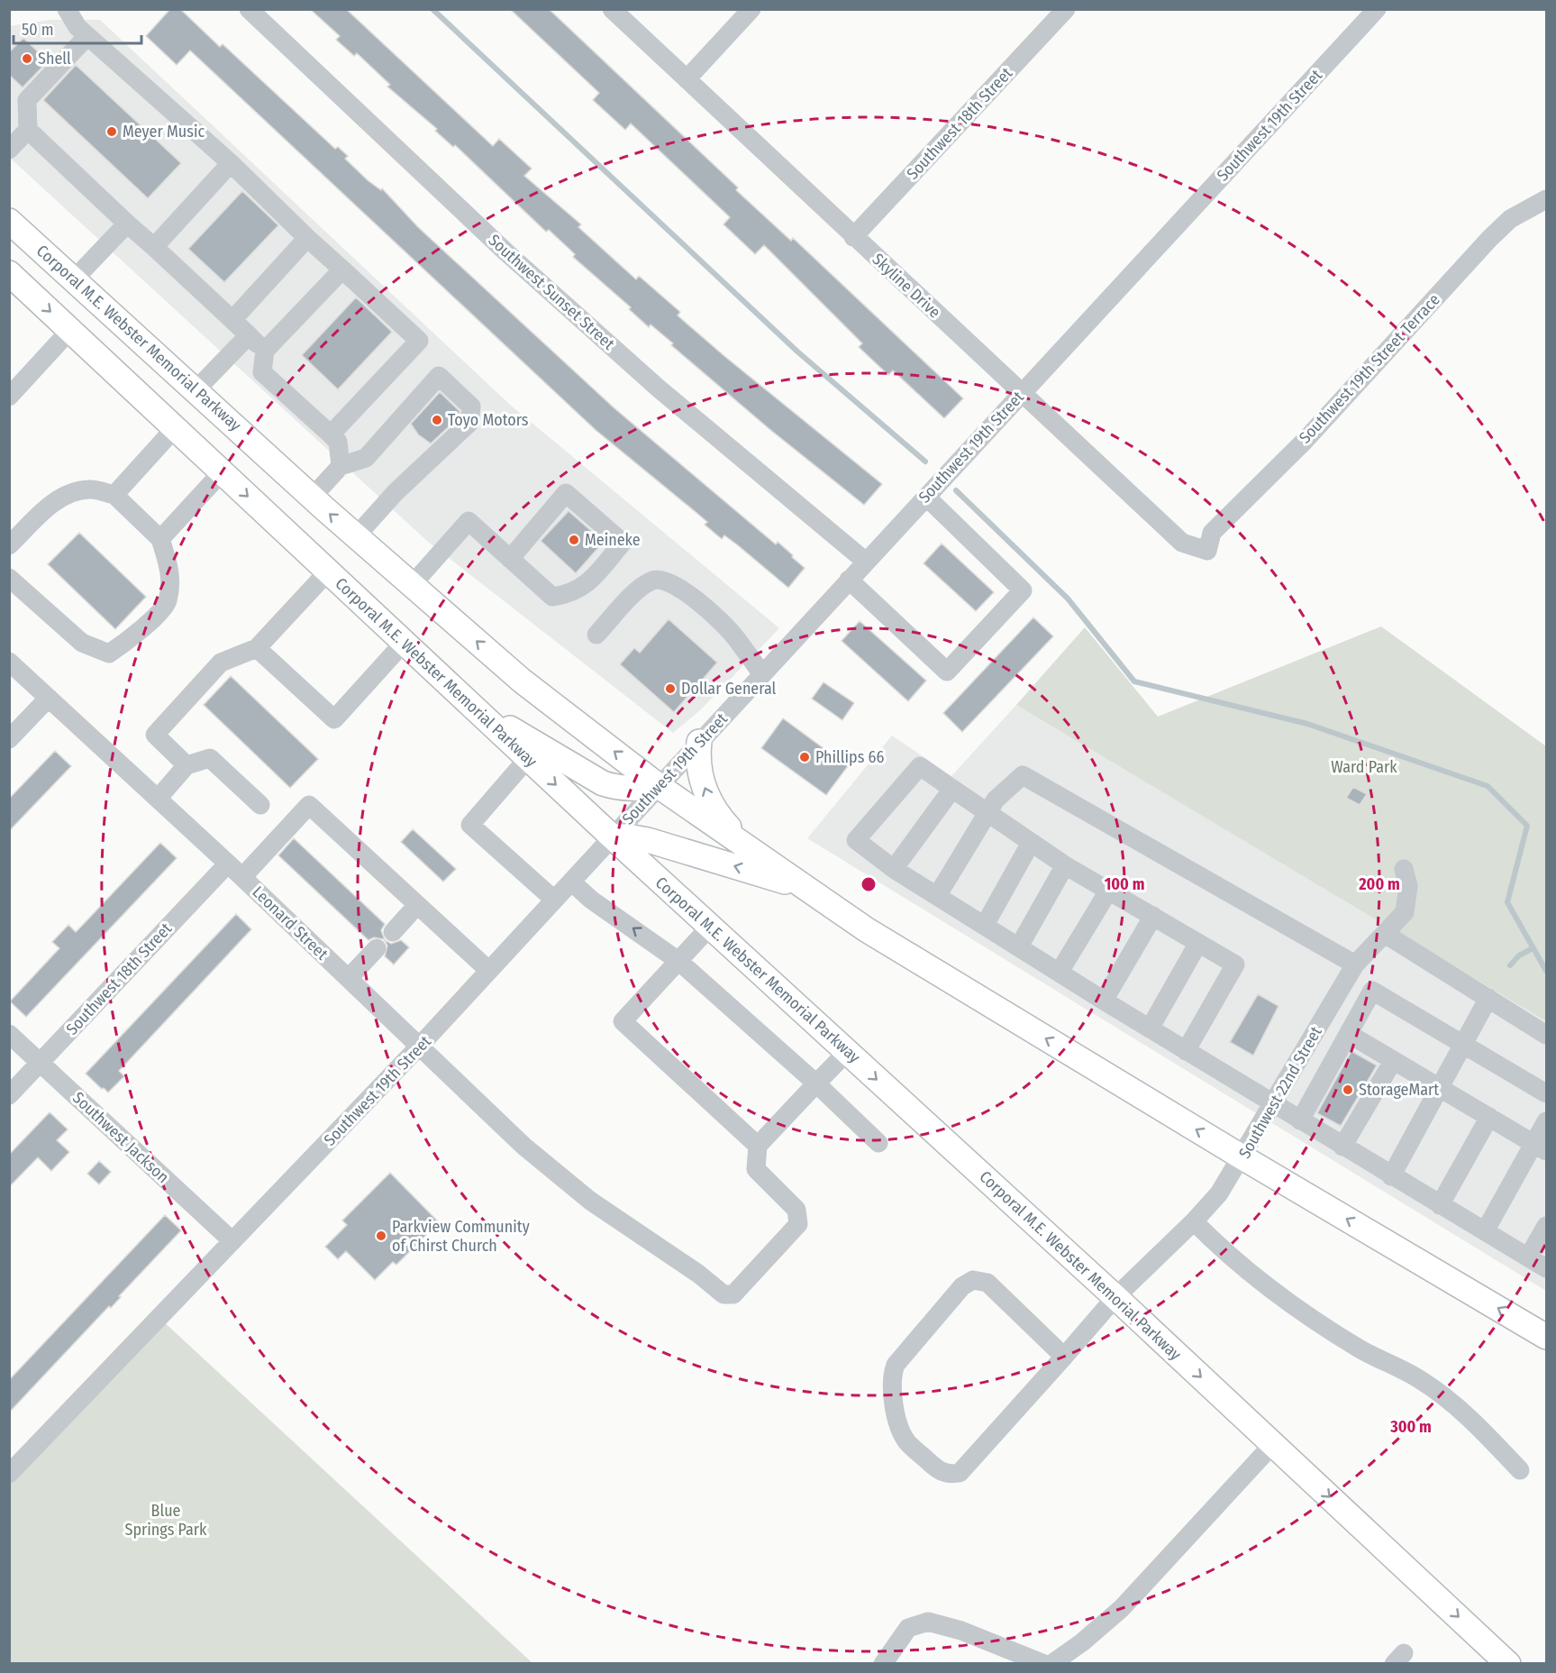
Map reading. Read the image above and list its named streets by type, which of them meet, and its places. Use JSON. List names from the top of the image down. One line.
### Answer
{"streets":{"main road":["Corporal M.E. Webster Memorial Parkway"],"street":["Southwest 18th Street","Southwest 19th Street","Skyline Drive","Southwest Sunset Street","Southwest 19th Street Terrace","Leonard Street","Southwest 22nd Street","Southwest Jackson"]},"crossings":[["Southwest 18th Street","Skyline Drive"],["Southwest 18th Street","Leonard Street"],["Southwest 18th Street","Southwest Jackson"],["Southwest 19th Street","Skyline Drive"],["Southwest 19th Street","Southwest Sunset Street"],["Southwest 19th Street","Corporal M.E. Webster Memorial Parkway"],["Southwest 19th Street","Leonard Street"],["Southwest 19th Street","Southwest Jackson"],["Skyline Drive","Southwest 19th Street Terrace"],["Corporal M.E. Webster Memorial Parkway","Southwest 22nd Street"]],"parks":["Ward Park","Blue Springs Park"],"places":["Shell","Meyer Music","Toyo Motors","Meineke","Dollar General","Phillips 66","StorageMart","Parkview Community of Chirst Church"],"scale_bar":"50 m","rings":["100 m","200 m","300 m"]}
